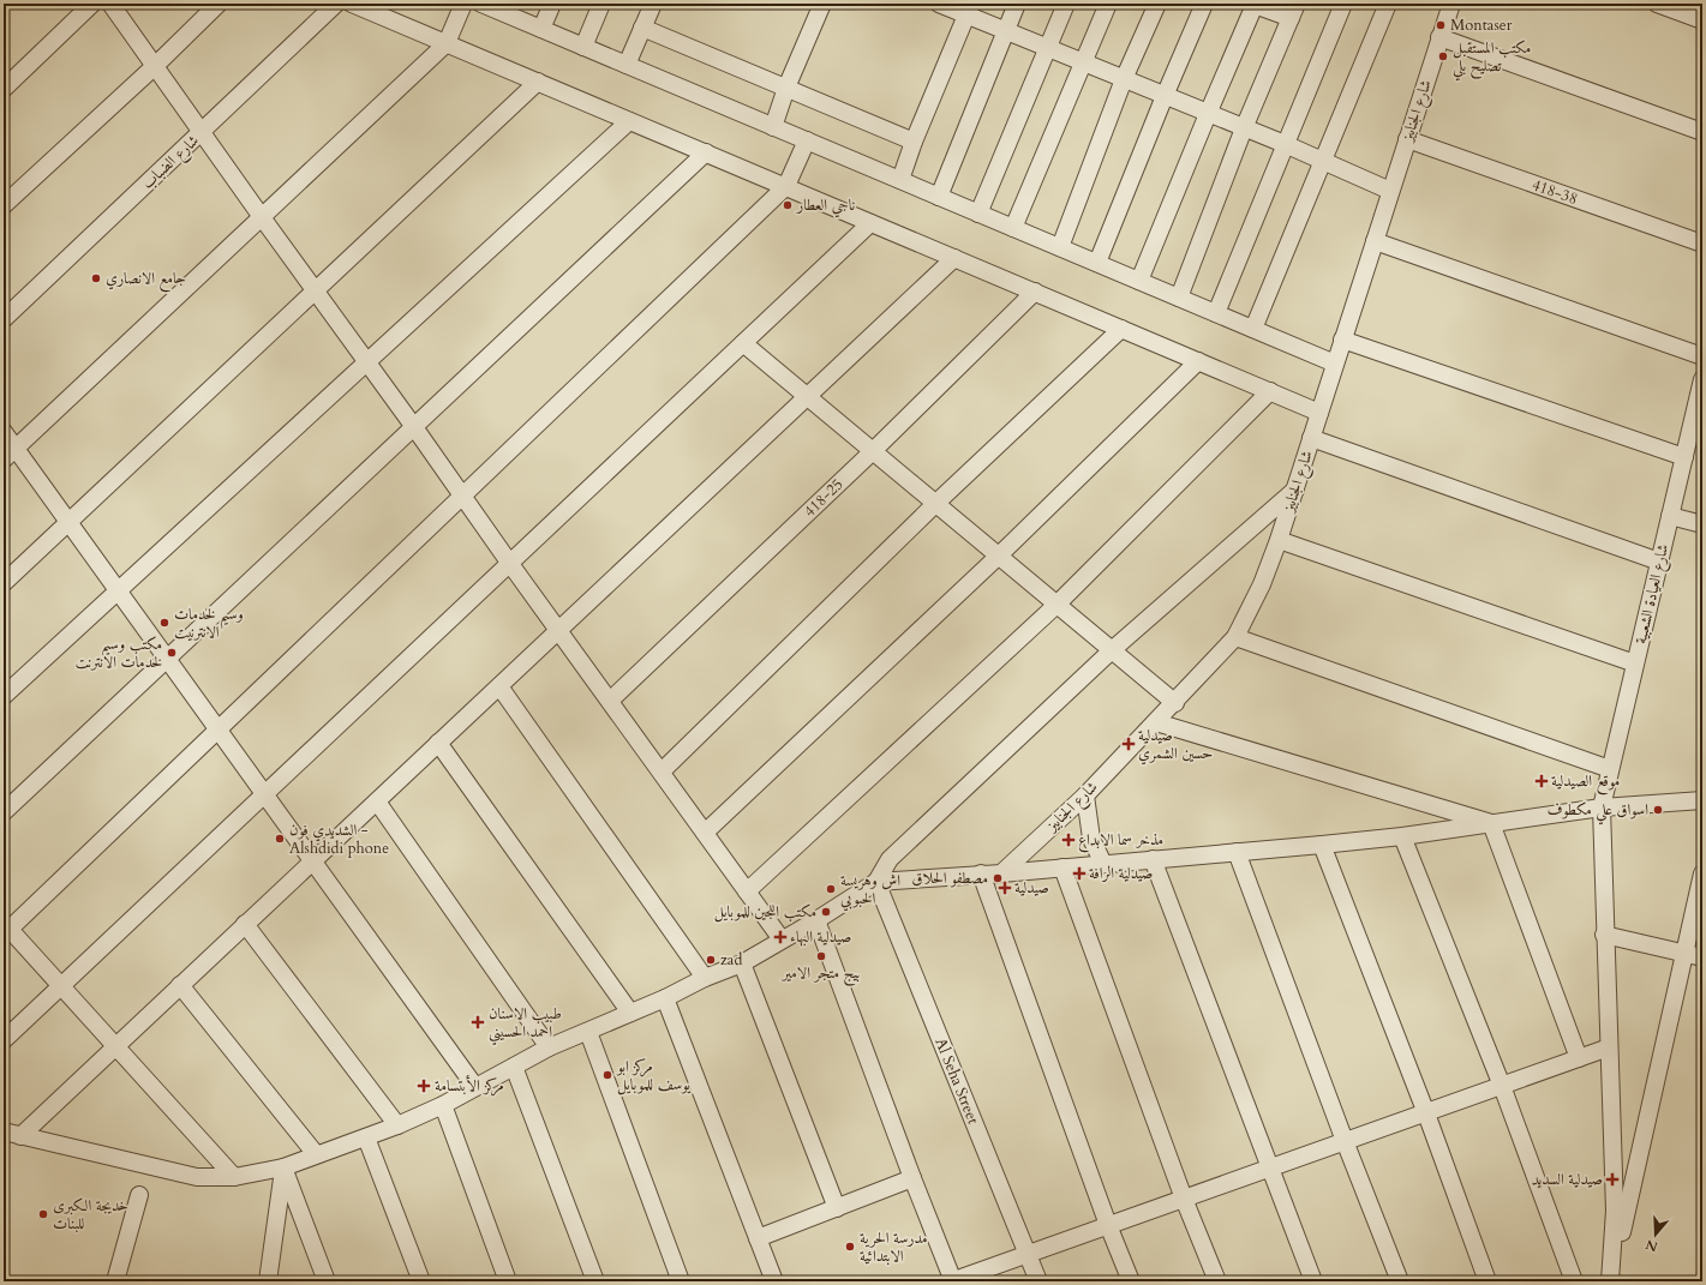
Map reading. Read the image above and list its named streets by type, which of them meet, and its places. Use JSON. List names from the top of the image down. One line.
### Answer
{"streets":{"street":["شارع الجنابيز","شارع الضباب","418-38","418-25","شارع العيادة الشعبية","Al Seha Street"]},"crossings":[["شارع الجنابيز","418-38"]],"places":{"other":["Montaser","مكتب المستقبل تصليح بلي","ناجي العطار","جامع الانصاري","وسيم لخدمات الانترنيت","مكتب وسيم لخدمات الانترنت","اسواق علي مكطوف","الشديدي فون - Alshdidi phone","مصطفو الحلاق","اش وهريسة الحبوبي","مكتب اللجين للموبايل","بيج متجر الامير","zad","مركز ابو يوسف للموبايل","خديجة الكبرى للبنات","مدرسة الحرية الابتدائية"],"health":["صيدلية حسين الشمري","موقع الصيدلية","مذخر سما الابداع","صيدلية الرافة","صيدلية","صيدلية البهاء","طبيب الاسنان احمد الحسيني","مركز الأبتسامة","صيدلية السديد"]},"north":"bottom"}
